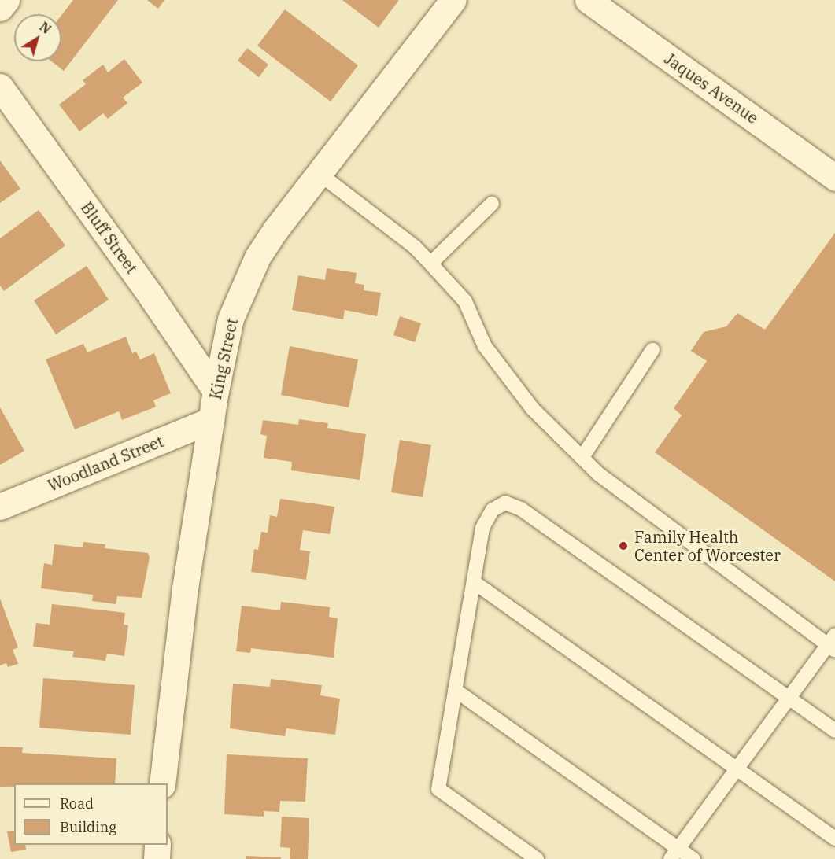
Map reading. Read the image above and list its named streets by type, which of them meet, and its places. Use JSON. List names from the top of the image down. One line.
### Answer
{"streets":{"street":["Jaques Avenue","Bluff Street","King Street","Woodland Street"]},"crossings":[["Bluff Street","King Street"],["King Street","Woodland Street"]],"places":["Family Health Center of Worcester"],"legend":["Road","Building"],"north":"top right"}
